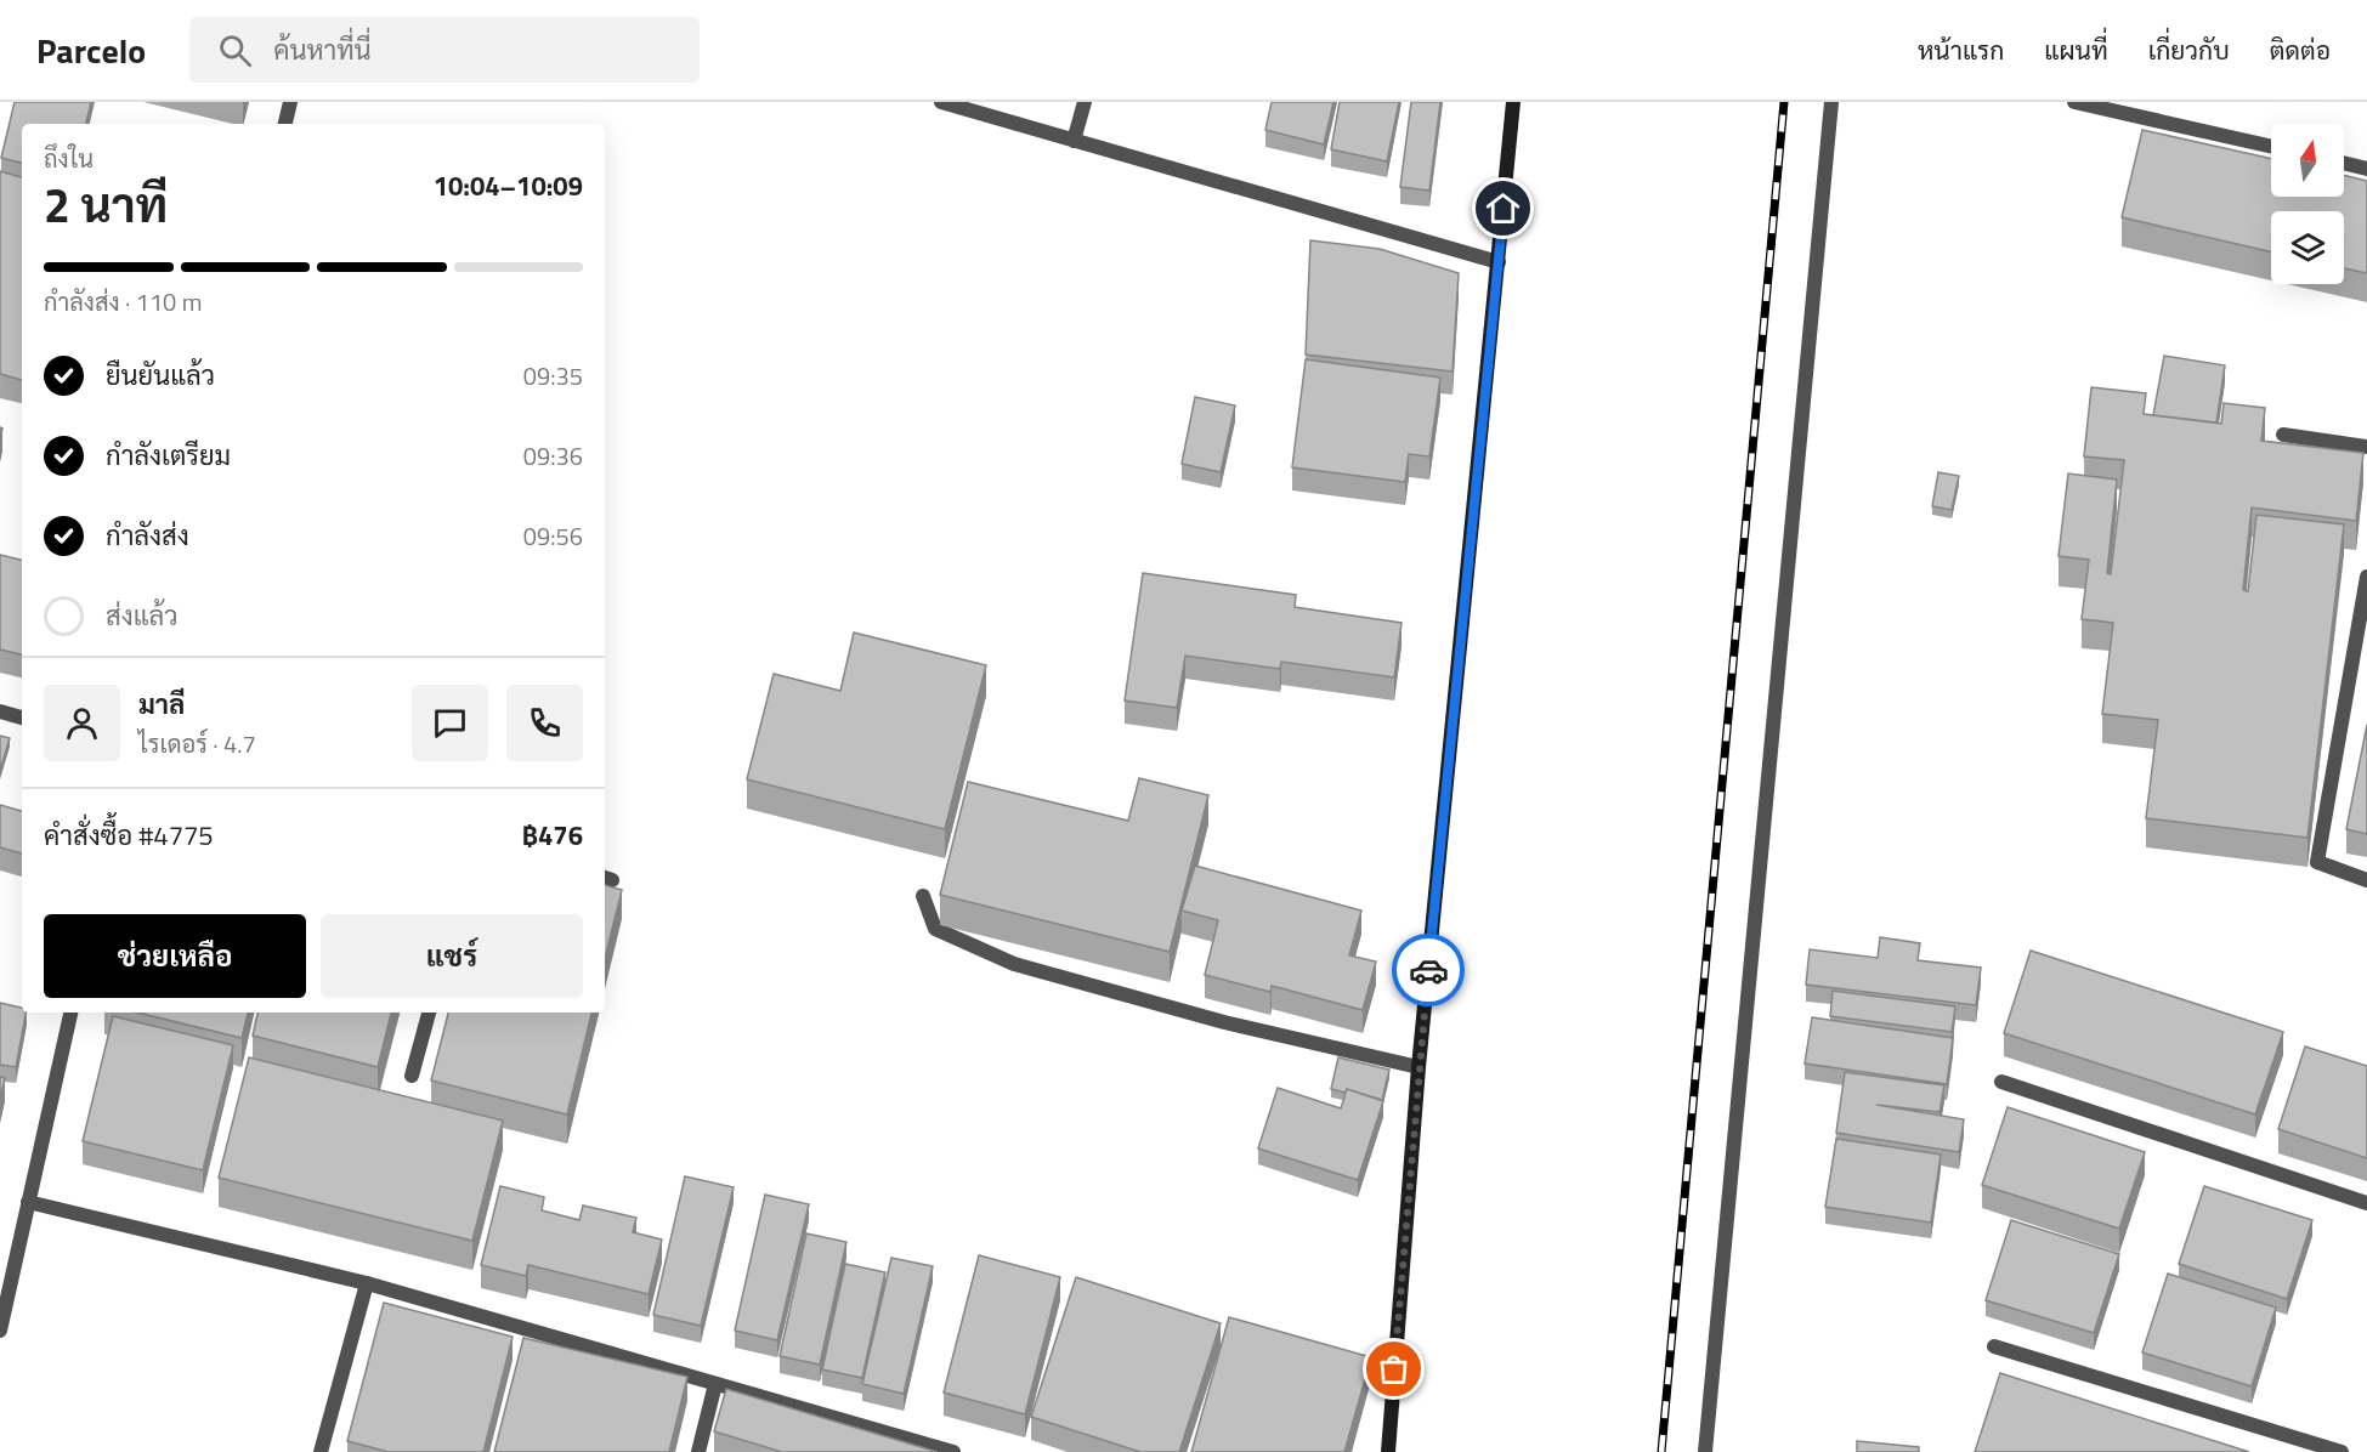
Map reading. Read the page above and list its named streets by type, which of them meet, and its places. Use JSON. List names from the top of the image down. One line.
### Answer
{"north":"top","page":{"header":"Parcelo","search":"ค้นหาที่นี่","nav":["หน้าแรก","แผนที่","เกี่ยวกับ","ติดต่อ"],"heading":["2 นาที","ถึงใน","10:04–10:09"],"panel":["มาลี","ไรเดอร์ · 4.7","คำสั่งซื้อ #4775","฿476"],"bar":"กำลังส่ง · 110 m","list":[["ยืนยันแล้ว","09:35"],["กำลังเตรียม","09:36"],["กำลังส่ง","09:56"],"ส่งแล้ว"],"buttons":["ช่วยเหลือ","แชร์"]}}
